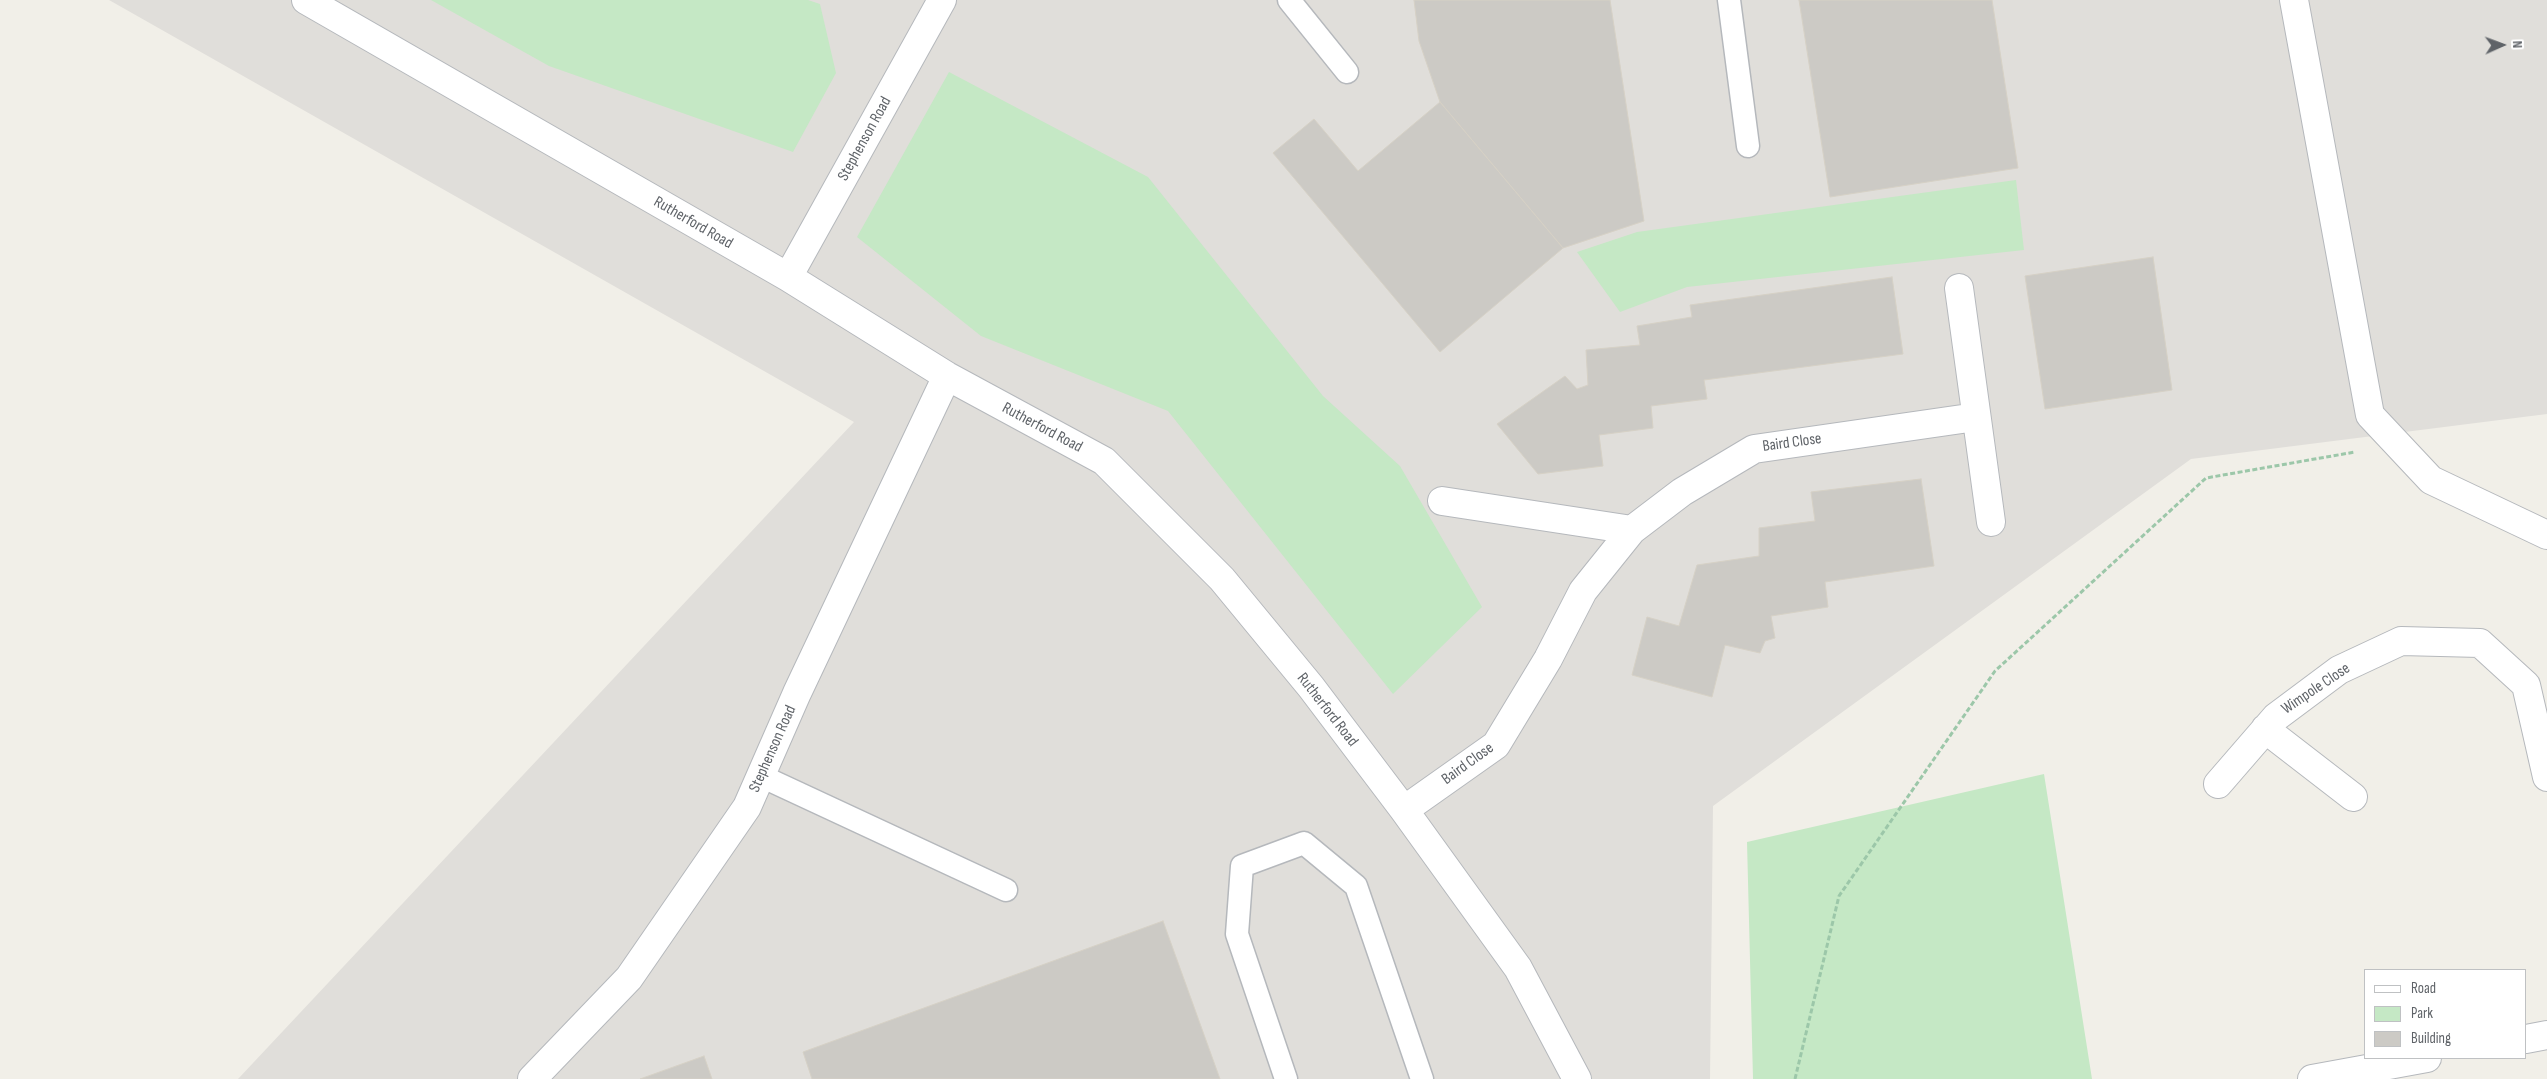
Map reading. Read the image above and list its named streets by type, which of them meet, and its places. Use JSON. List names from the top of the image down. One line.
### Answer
{"streets":{"street":["Stephenson Road","Rutherford Road","Baird Close","Wimpole Close"]},"crossings":[["Stephenson Road","Rutherford Road"],["Rutherford Road","Baird Close"]],"legend":["Road","Park","Building"],"north":"right"}
